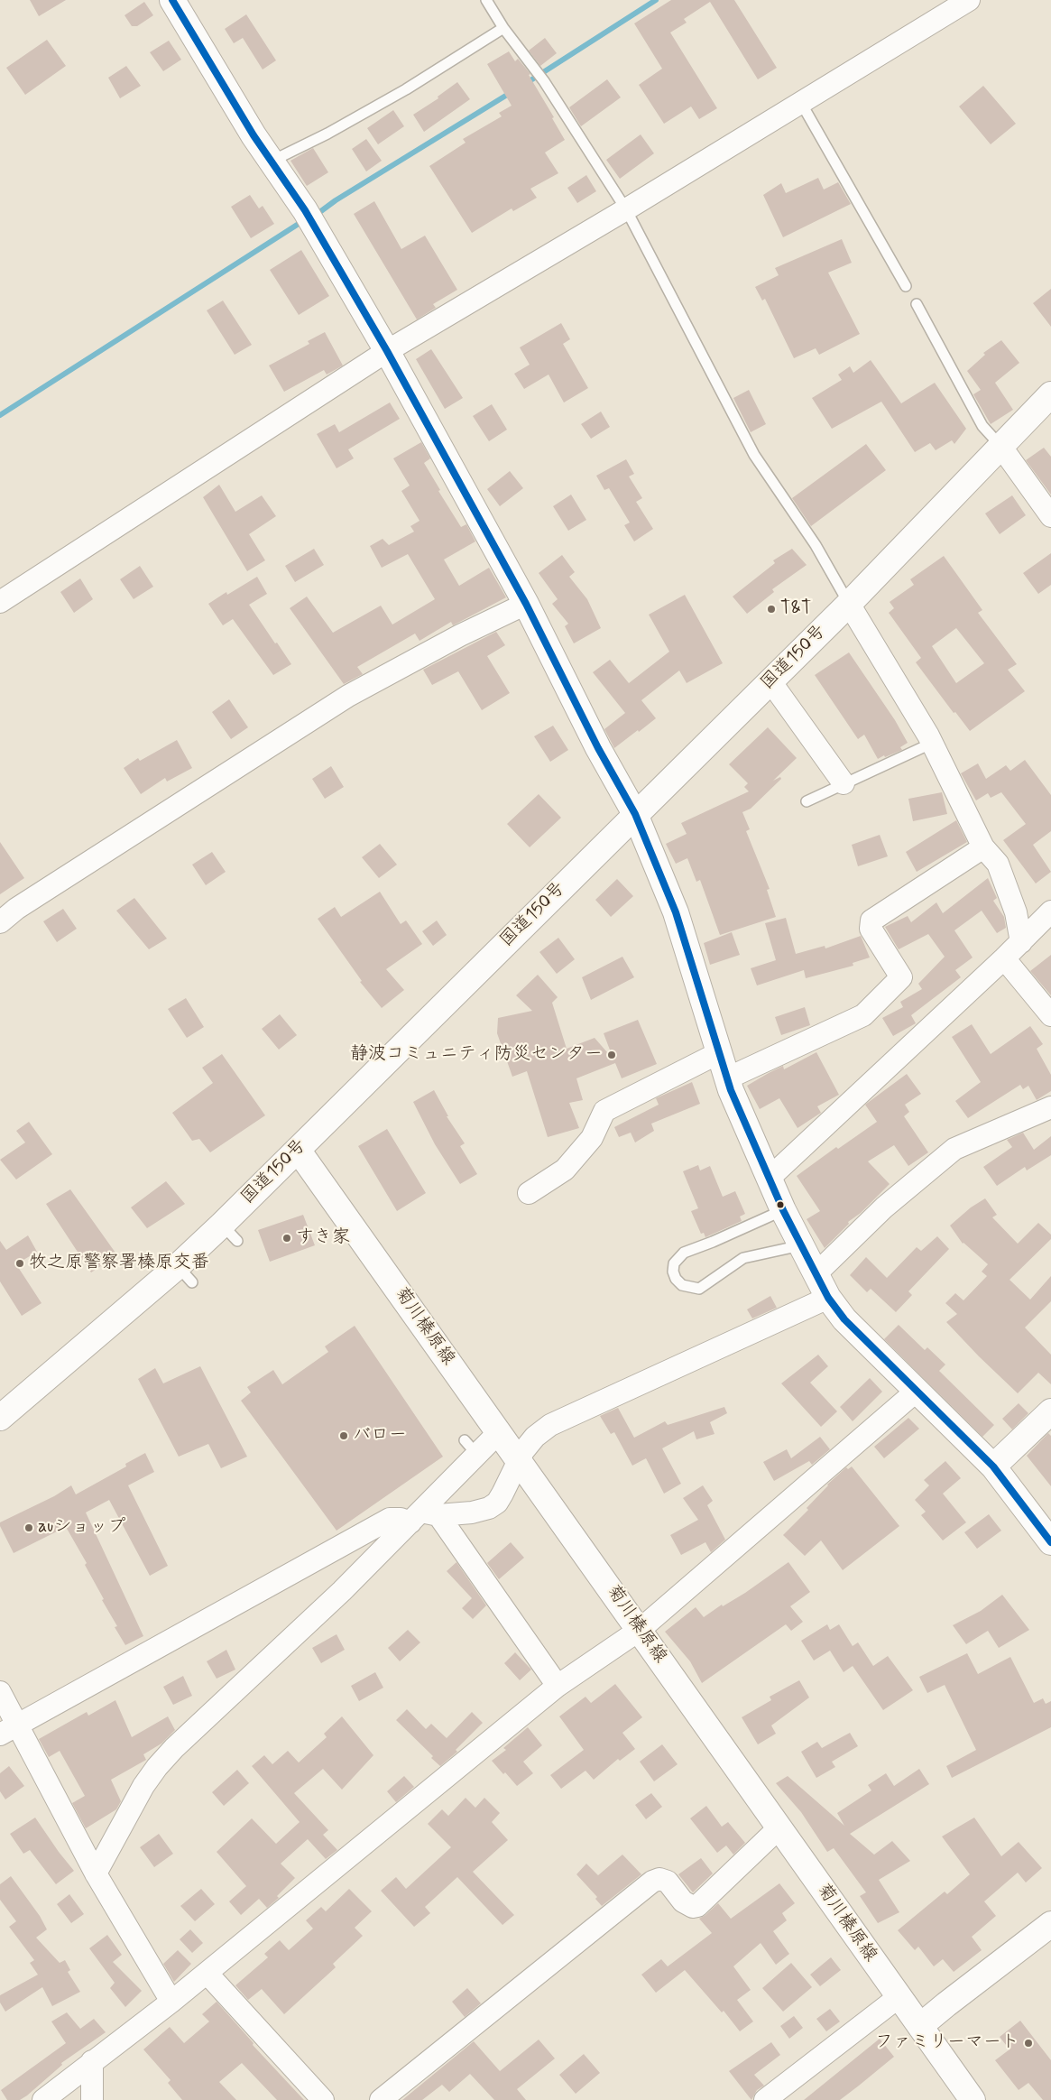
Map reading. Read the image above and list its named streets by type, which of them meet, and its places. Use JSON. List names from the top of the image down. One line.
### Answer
{"streets":{"main road":["国道150号","菊川榛原線"]},"crossings":[["国道150号","菊川榛原線"]],"places":["T&T","静波コミュニティ防災センター","すき家","牧之原警察署榛原交番","バロー","auショップ","ファミリーマート"]}
